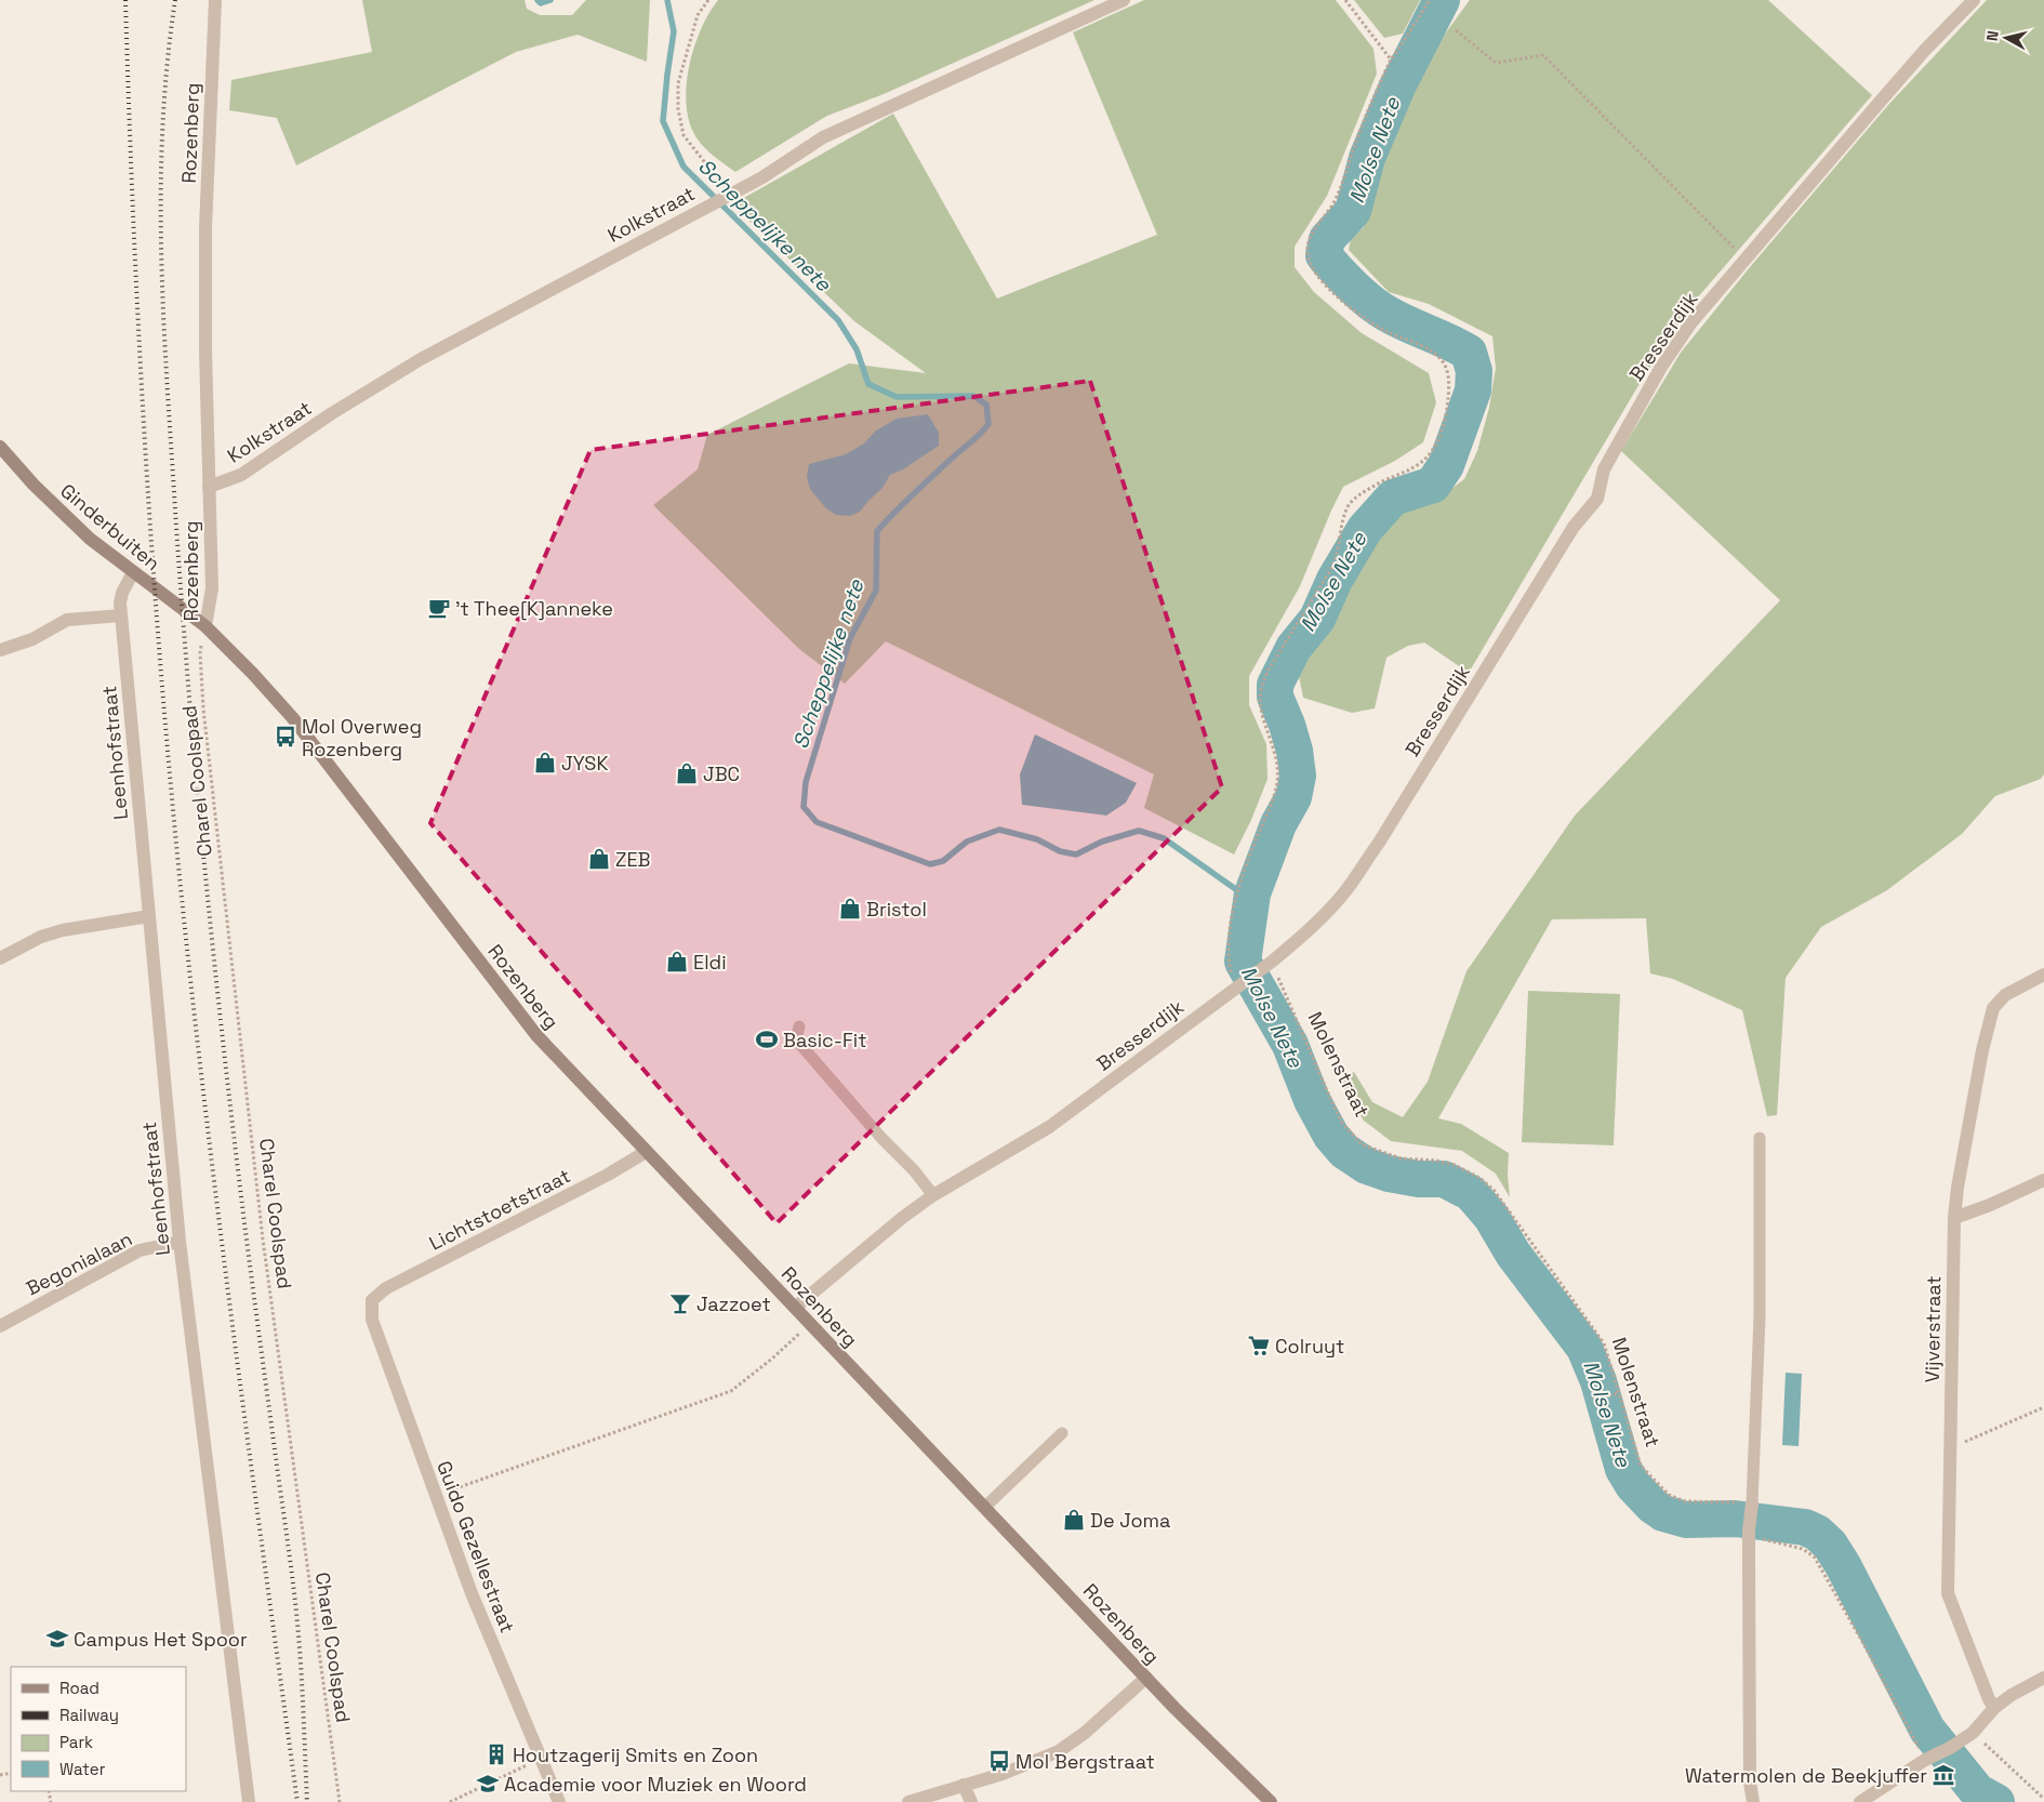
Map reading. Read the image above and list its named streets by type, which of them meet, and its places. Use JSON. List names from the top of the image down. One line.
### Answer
{"streets":{"main road":["Rozenberg","Ginderbuiten"],"street":["Kolkstraat","Bresserdijk","Leenhofstraat","Lichtstoetstraat","Begonialaan","Vijverstraat","Guido Gezellestraat"],"path":["Charel Coolspad","Molenstraat"]},"crossings":[["Rozenberg","Kolkstraat"],["Rozenberg","Bresserdijk"],["Rozenberg","Ginderbuiten"],["Rozenberg","Charel Coolspad"],["Rozenberg","Lichtstoetstraat"],["Bresserdijk","Molenstraat"],["Ginderbuiten","Leenhofstraat"],["Ginderbuiten","Charel Coolspad"],["Leenhofstraat","Begonialaan"],["Lichtstoetstraat","Guido Gezellestraat"]],"water":["Molse Nete","Scheppelijke nete"],"places":{"cafe":["'t Thee[K]anneke"],"bus stop":["Mol Overweg Rozenberg","Mol Bergstraat"],"shop":["JYSK","JBC","ZEB","Bristol","Eldi","De Joma"],"sports":["Basic-Fit"],"bar":["Jazzoet"],"supermarket":["Colruyt"],"school or university":["Campus Het Spoor","Academie voor Muziek en Woord"],"building":["Houtzagerij Smits en Zoon"],"museum":["Watermolen de Beekjuffer"]},"legend":["Road","Railway","Park","Water"],"north":"left"}
